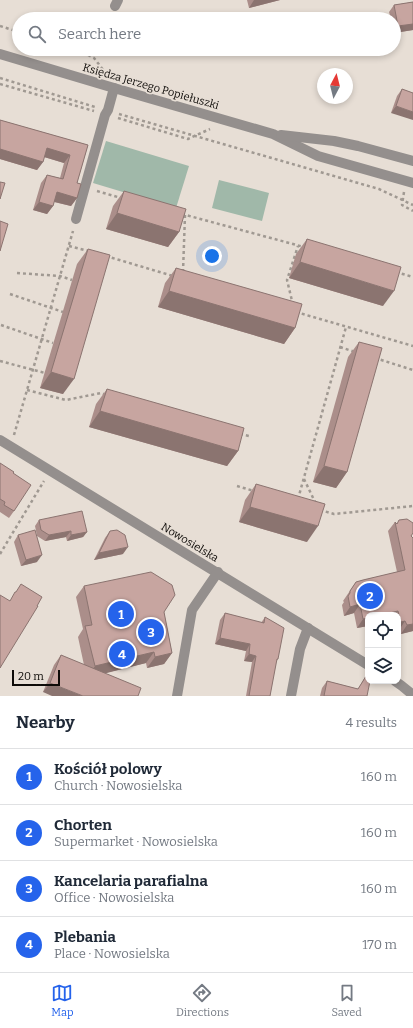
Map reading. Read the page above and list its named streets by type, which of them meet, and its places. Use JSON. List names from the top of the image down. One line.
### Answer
{"streets":{"street":["Księdza Jerzego Popiełuszki","Nowosielska"]},"scale_bar":"20 m","north":"top","page":{"search":"Search here","pins":["2","1","3","4"],"scale":"20 m","heading":["Nearby","4 results"],"list":[{"mark":"1","name":"Kościół polowy","note":"Church · Nowosielska","value":"160 m"},{"mark":"2","name":"Chorten","note":"Supermarket · Nowosielska","value":"160 m"},{"mark":"3","name":"Kancelaria parafialna","note":"Office · Nowosielska","value":"160 m"},{"mark":"4","name":"Plebania","note":"Place · Nowosielska","value":"170 m"}],"nav":["Map","Directions","Saved"]}}
